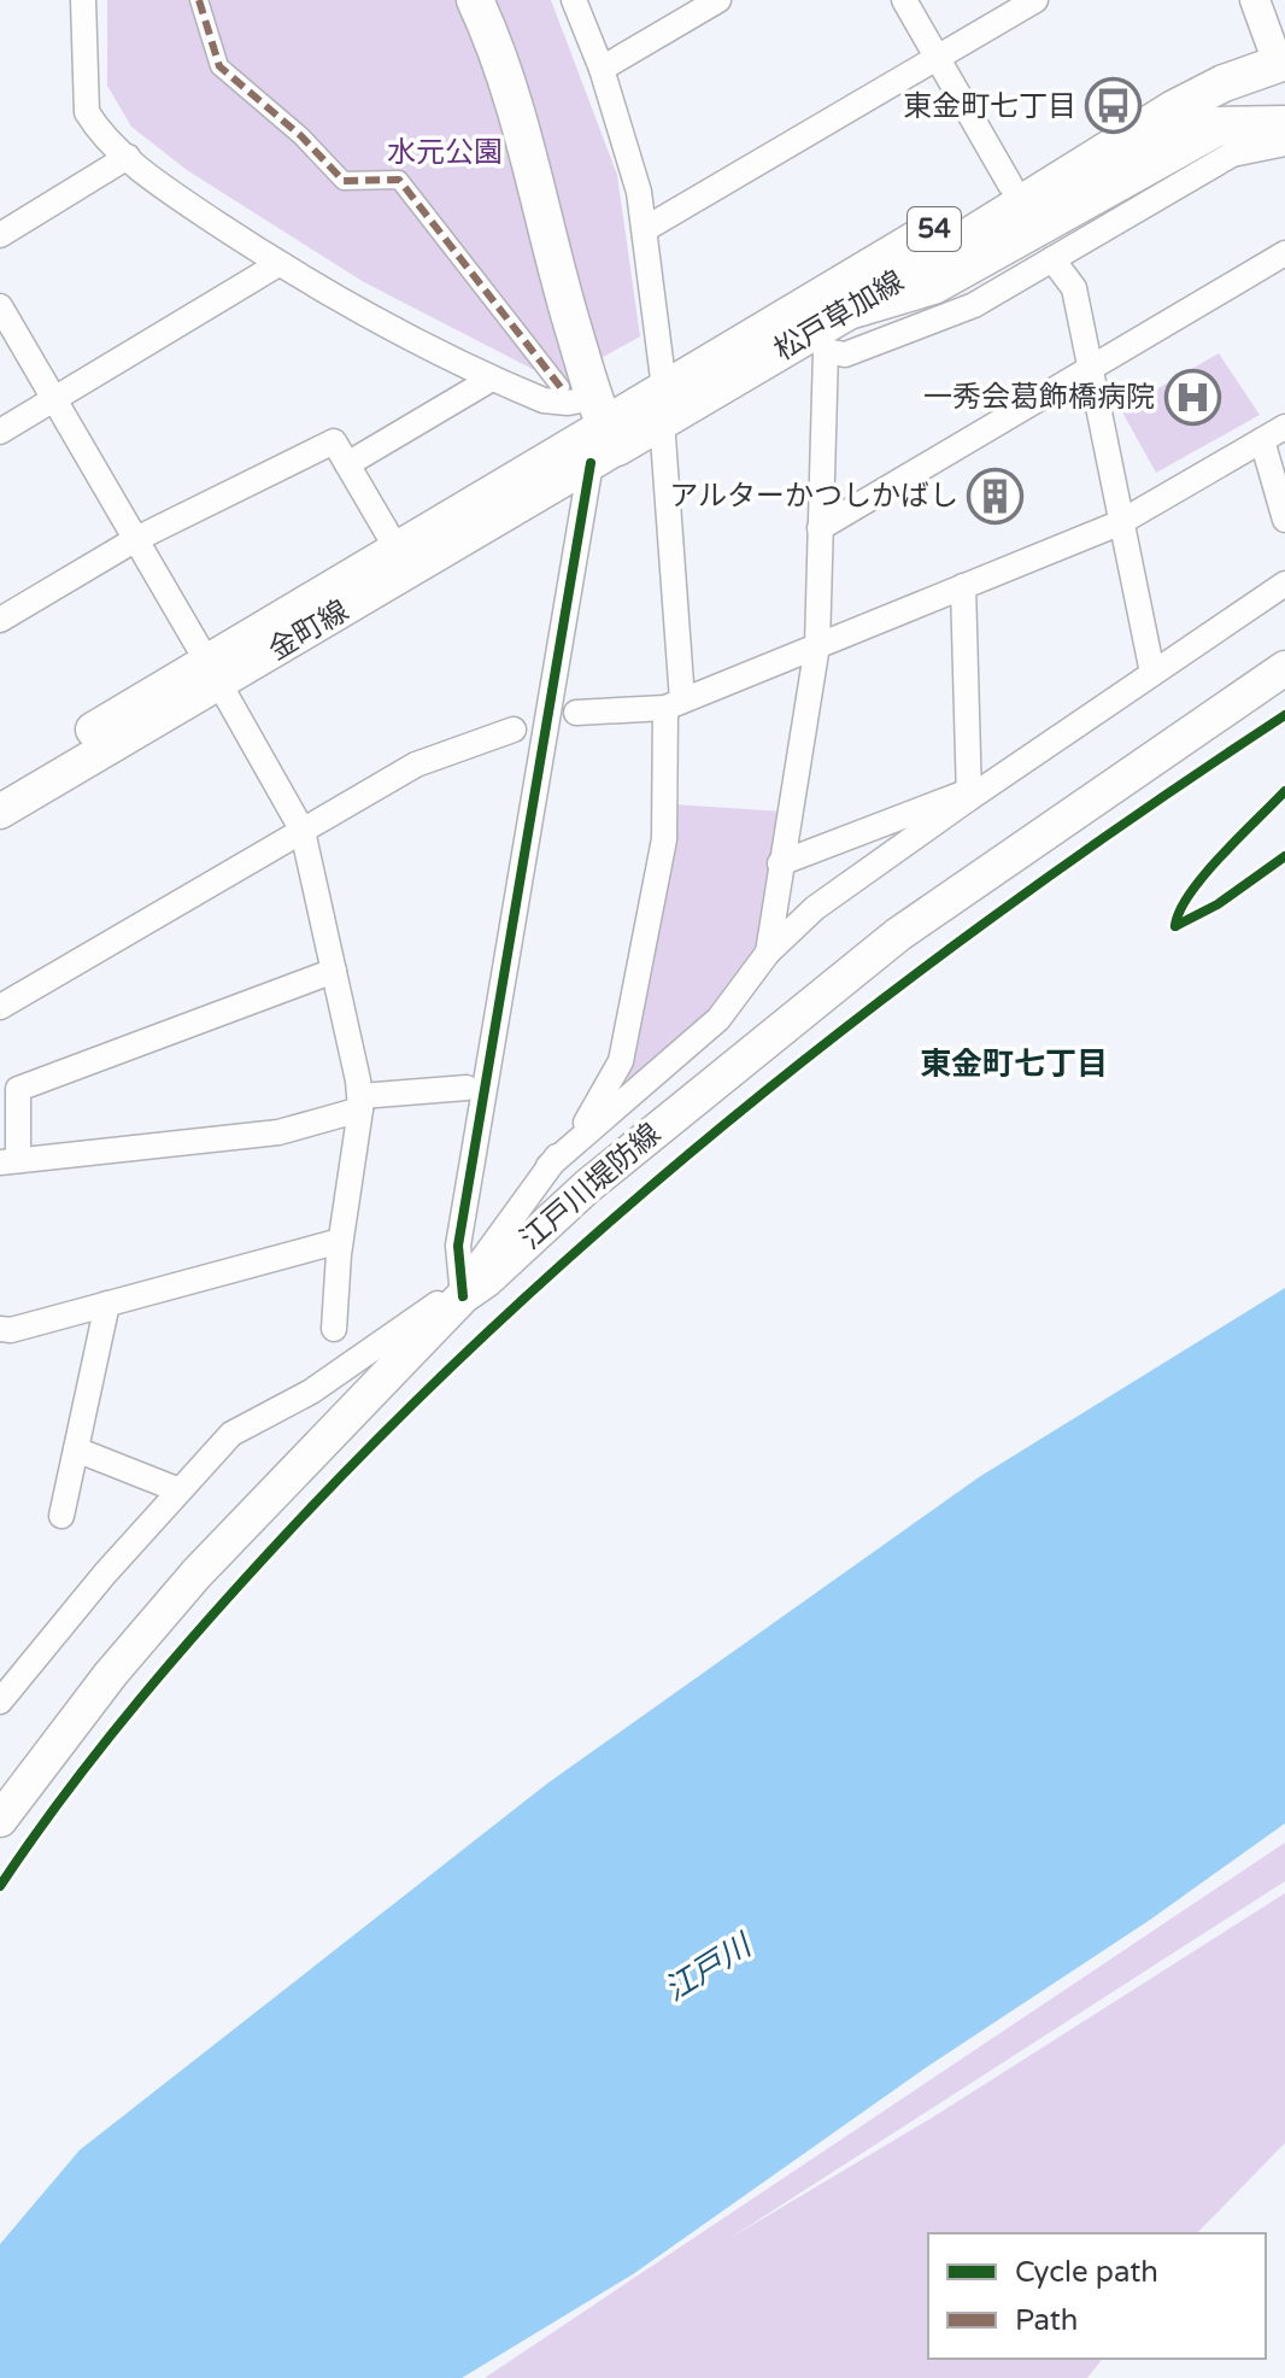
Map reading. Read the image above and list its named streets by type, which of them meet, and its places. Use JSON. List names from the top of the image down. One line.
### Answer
{"streets":{"main road":["54","松戸草加線","金町線","江戸川堤防線"]},"crossings":[["松戸草加線","金町線"]],"districts":["東金町七丁目"],"water":["江戸川"],"parks":["水元公園"],"places":{"bus stop":["東金町七丁目"],"hospital":["一秀会葛飾橋病院"],"building":["アルターかつしかばし"]},"legend":["Cycle path","Path"]}
